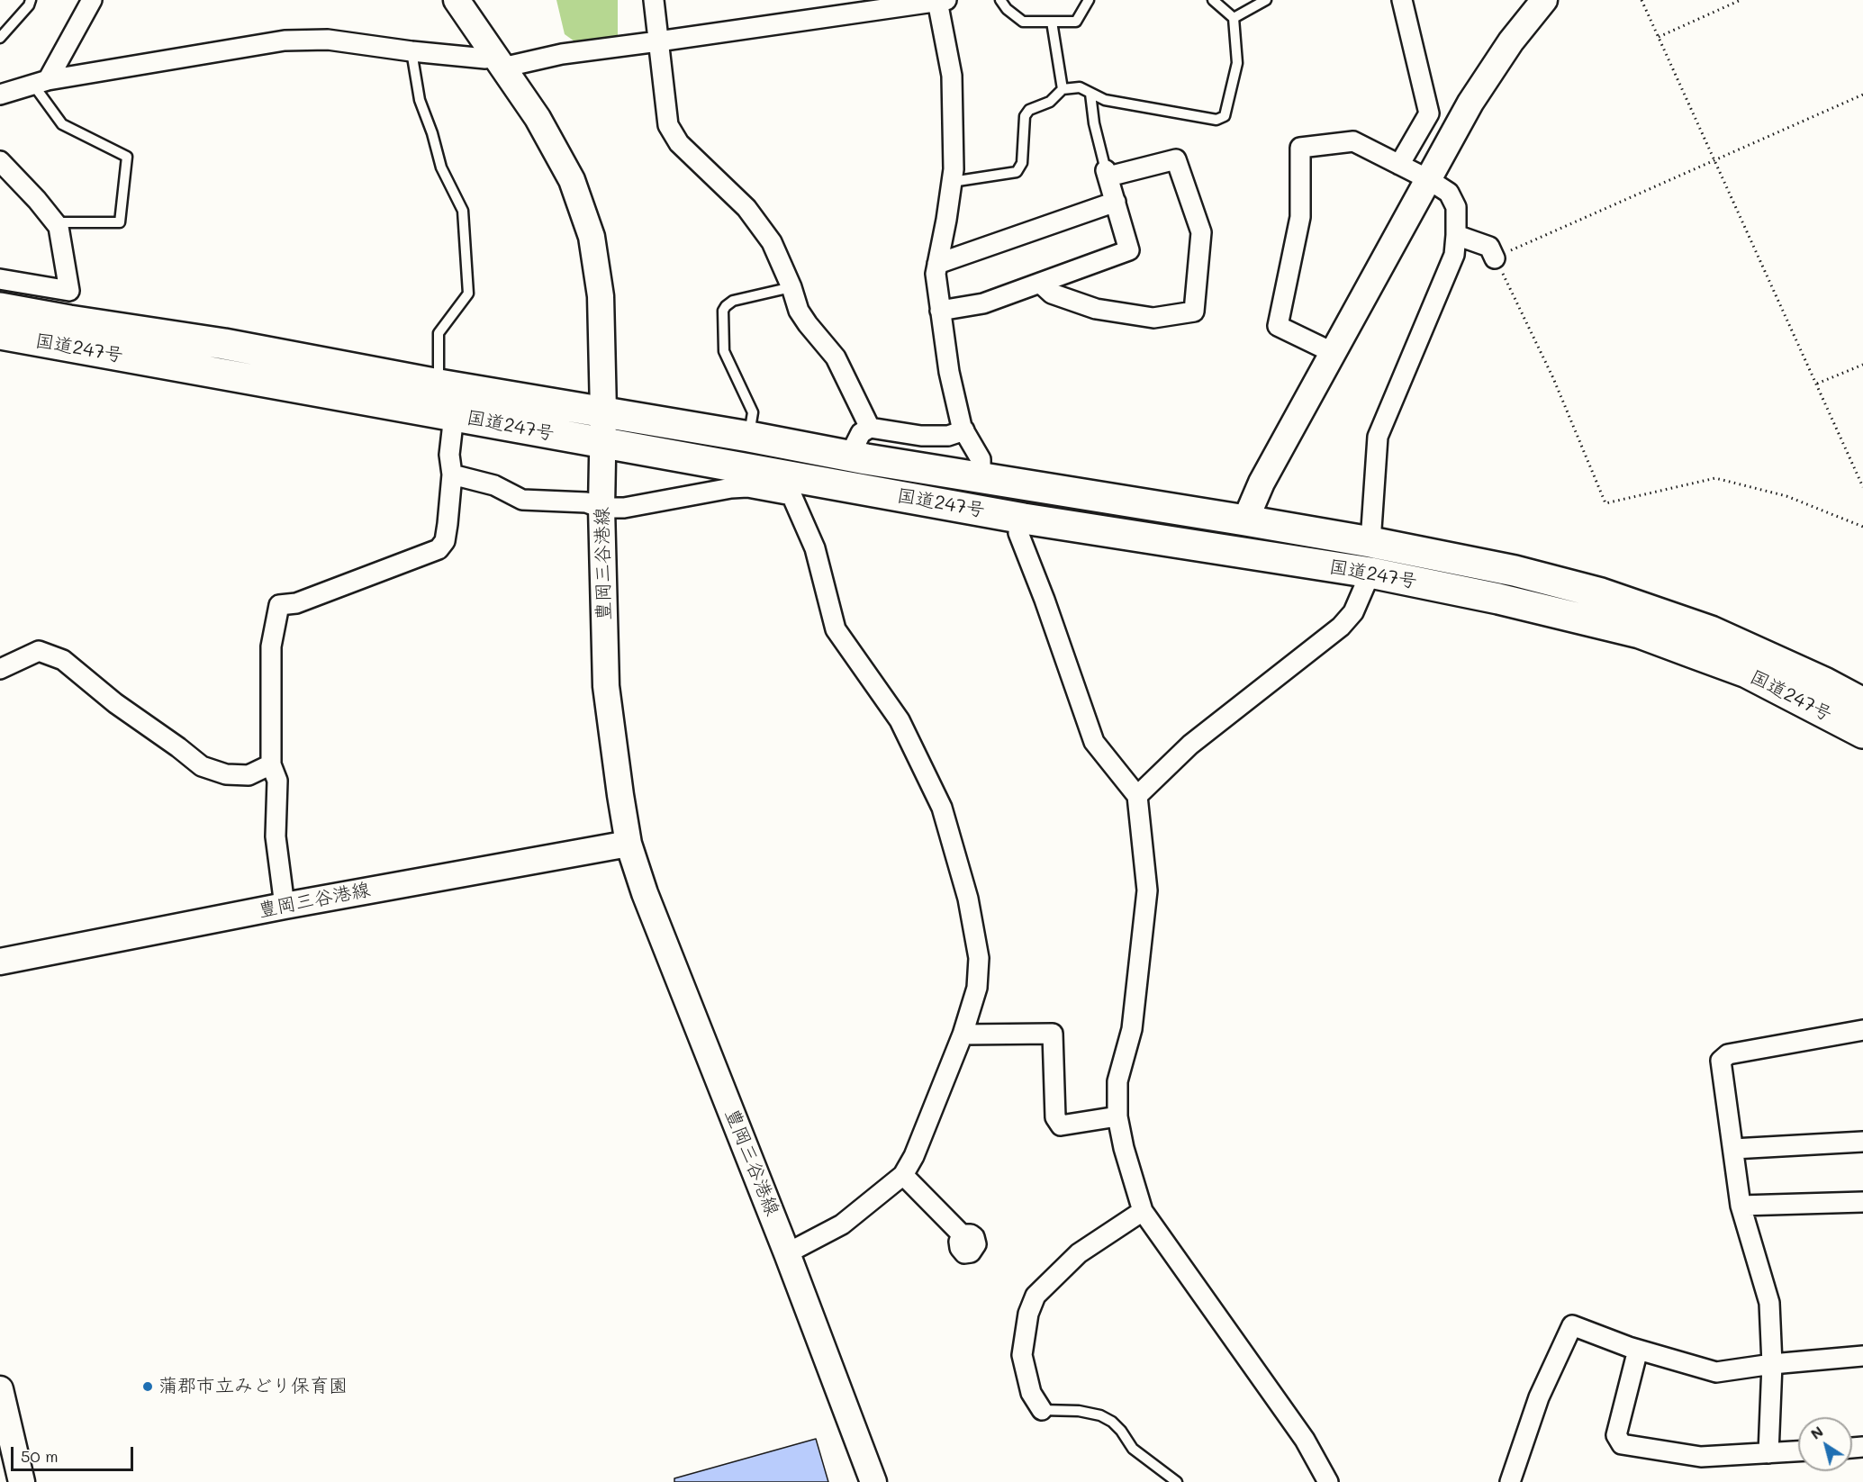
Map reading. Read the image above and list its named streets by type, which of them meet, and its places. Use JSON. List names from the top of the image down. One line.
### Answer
{"streets":{"highway":["国道247号"],"main road":["豊岡三谷港線"]},"crossings":[["国道247号","豊岡三谷港線"]],"places":["蒲郡市立みどり保育園"],"scale_bar":"50 m","north":"top left"}
